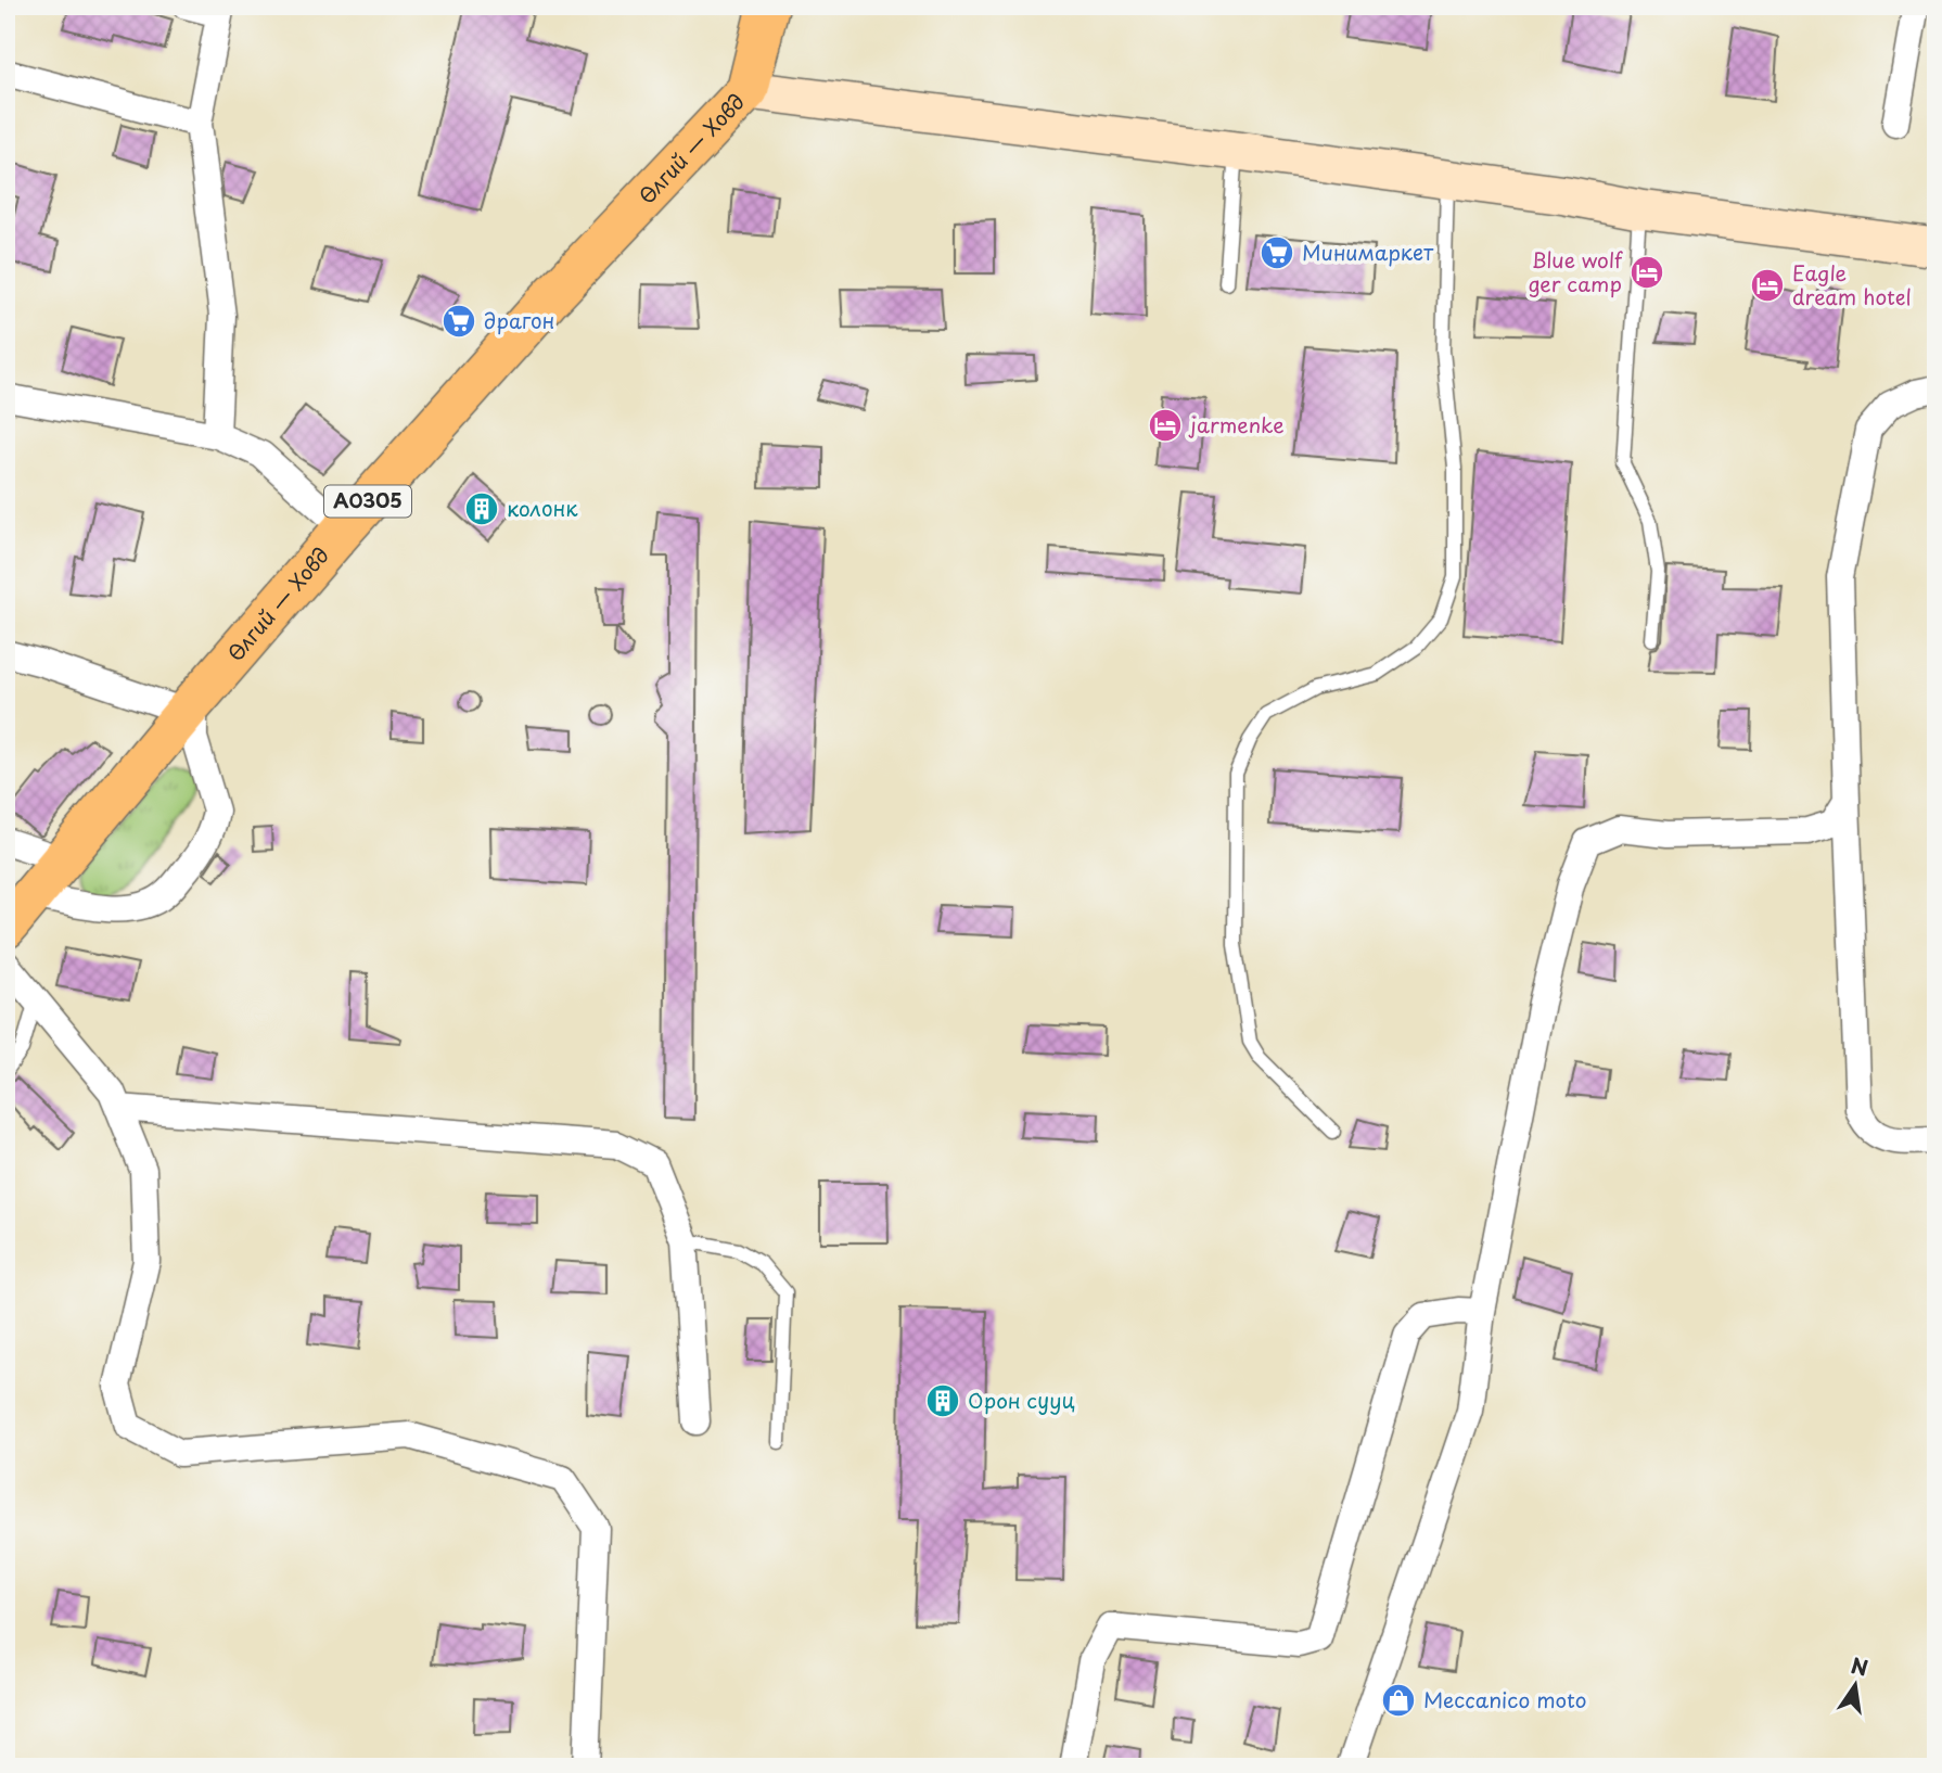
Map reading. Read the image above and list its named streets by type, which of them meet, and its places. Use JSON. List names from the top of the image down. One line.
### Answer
{"streets":{"highway":["Өлгий — Ховд","A0305"]},"places":{"supermarket":["Минимаркет","драгон"],"hotel":["Blue wolf ger camp","Eagle dream hotel","jarmenke"],"building":["колонк","Орон сууц"],"shop":["Meccanico moto"]},"north":"top"}
